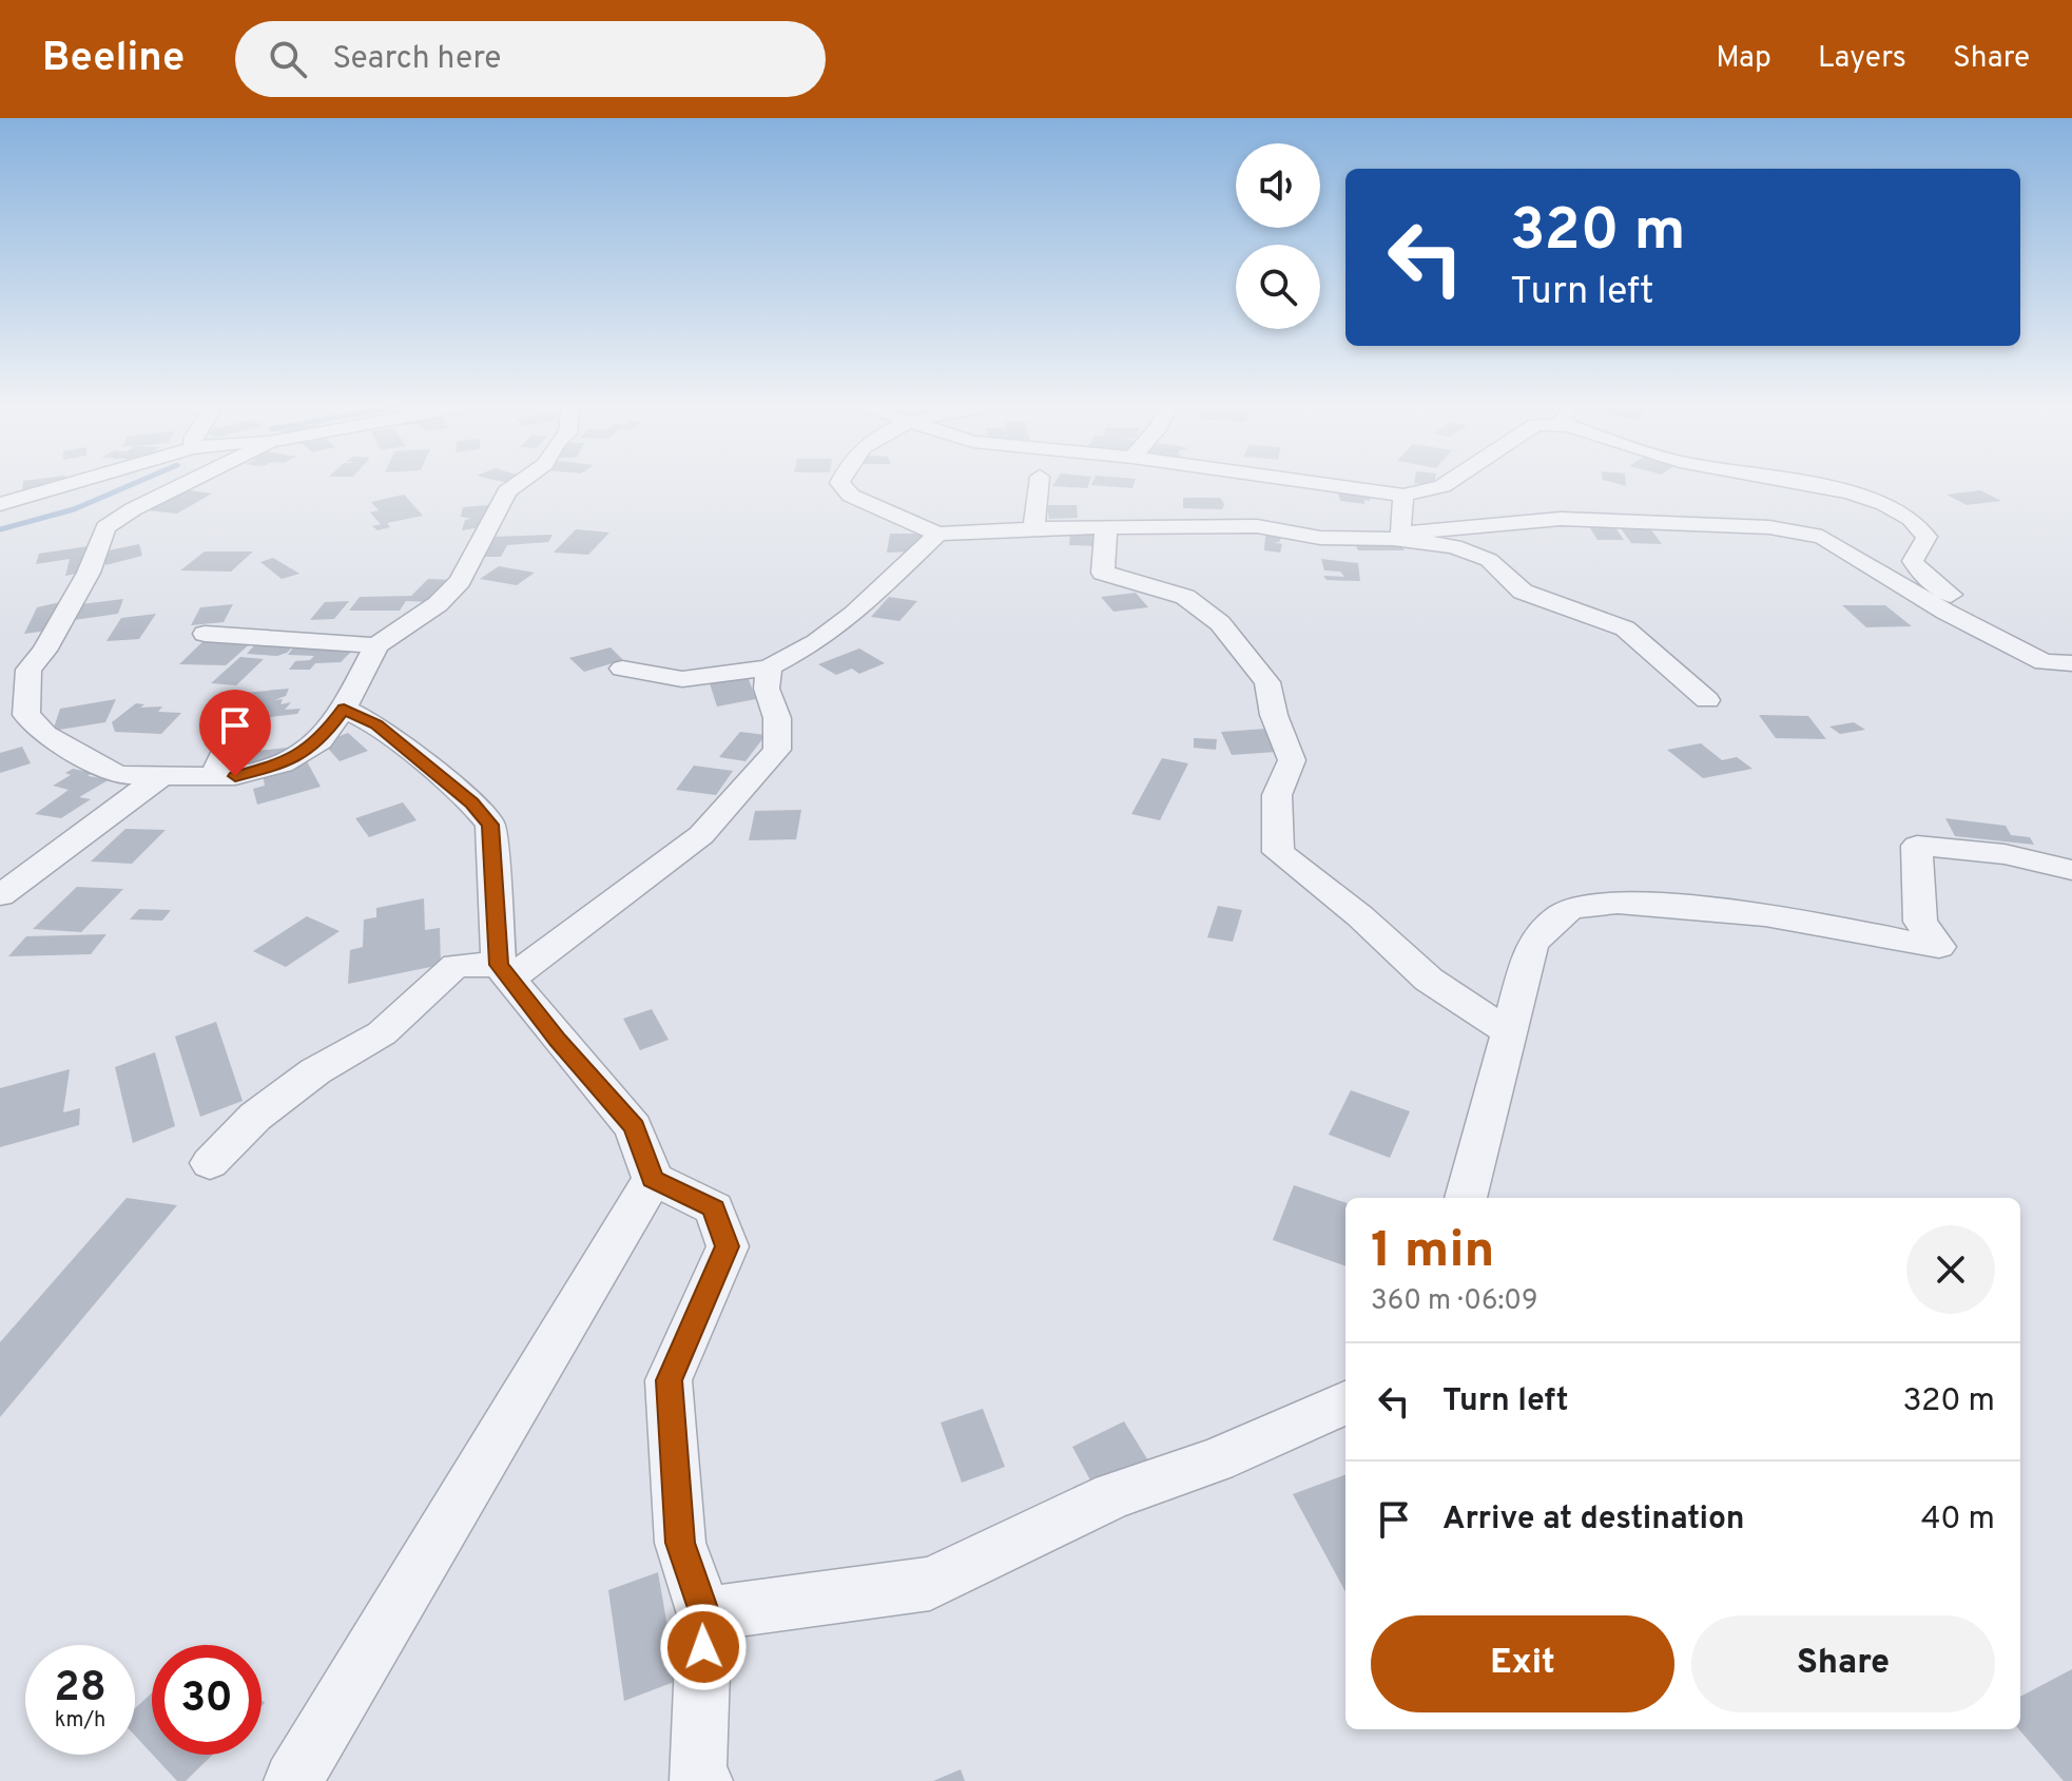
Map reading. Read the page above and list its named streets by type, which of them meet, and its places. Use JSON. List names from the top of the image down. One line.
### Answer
{"page":{"header":"Beeline","search":"Search here","nav":["Map","Layers","Share"],"turn":["320 m","Turn left"],"heading":["1 min","360 m · 06:09"],"list":[{"name":"Turn left","value":"320 m"},{"name":"Arrive at destination","value":"40 m"}],"buttons":["Exit","Share"],"speed":"28 km/h","limit":"30"}}
